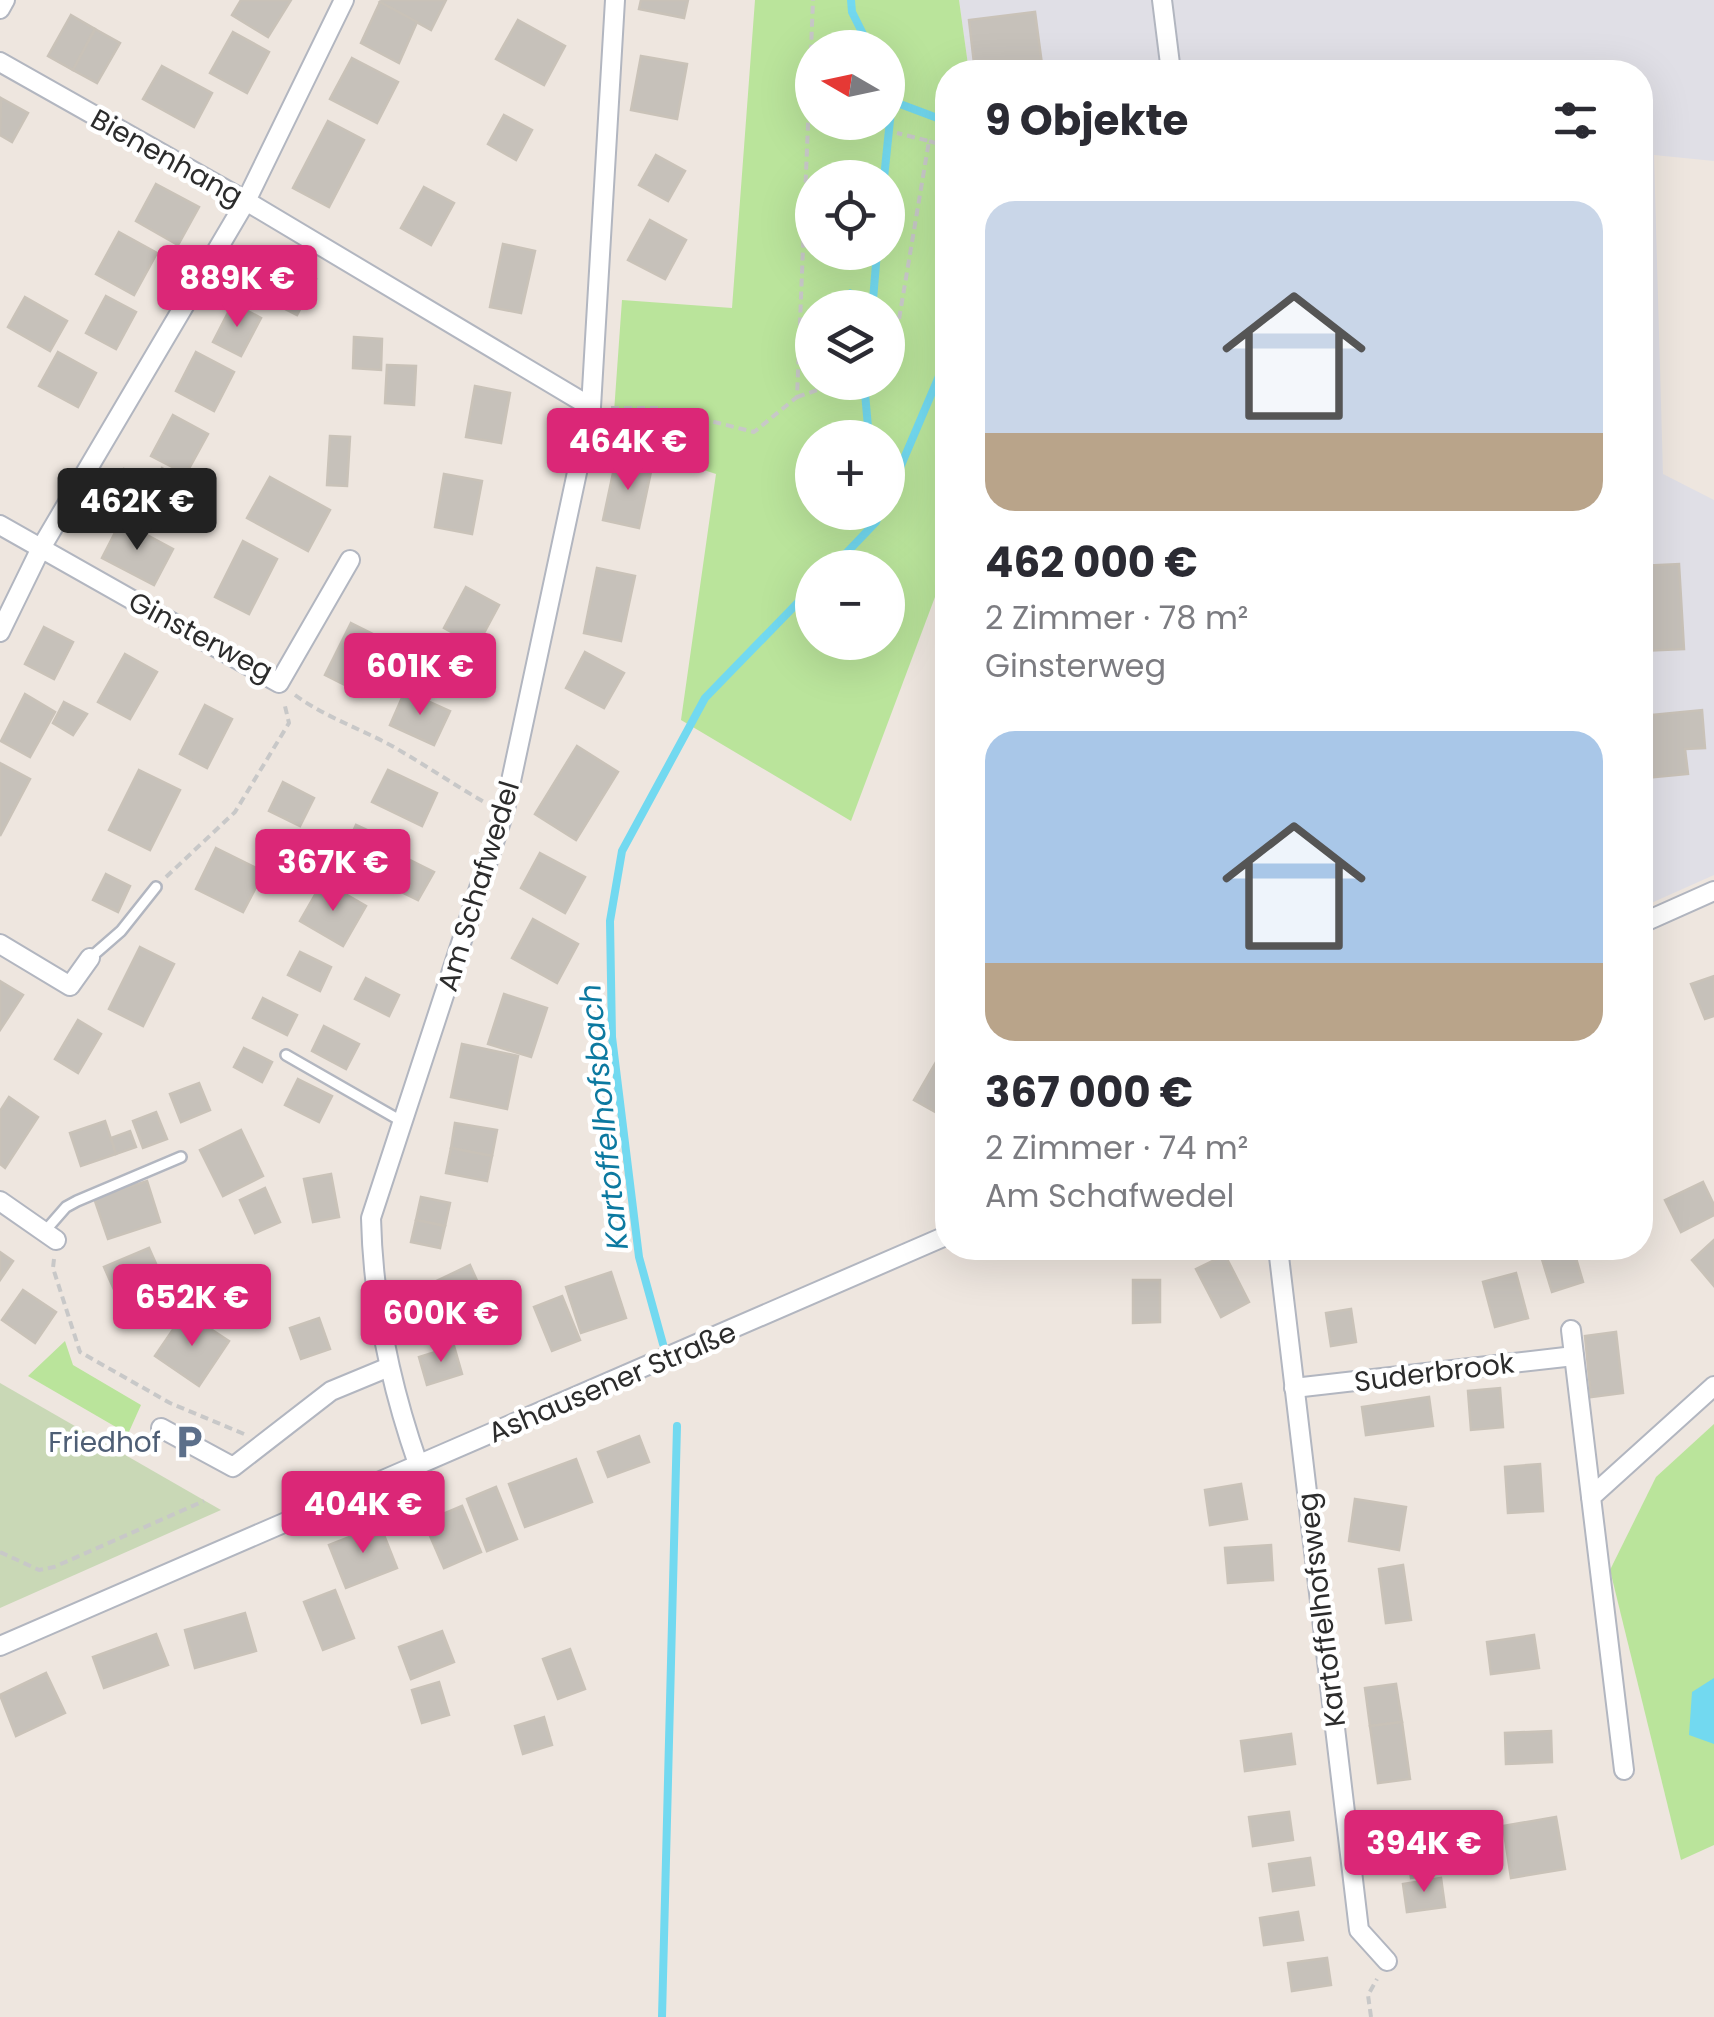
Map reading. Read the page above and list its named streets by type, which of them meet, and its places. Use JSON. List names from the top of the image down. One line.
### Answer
{"streets":{"street":["Bienenhang","Ginsterweg","Am Schafwedel","Suderbrook","Ashausener Straße","Kartoffelhofsweg"]},"crossings":[["Bienenhang","Am Schafwedel"],["Am Schafwedel","Ashausener Straße"],["Suderbrook","Kartoffelhofsweg"]],"water":["Kartoffelhofsbach"],"places":{"parking":["Friedhof"]},"north":"left","page":{"map_buttons":["+","−"],"heading":"9 Objekte","list":[{"name":"462 000 €","note":"2 Zimmer · 78 m² · Ginsterweg"},{"name":"367 000 €","note":"2 Zimmer · 74 m² · Am Schafwedel"}],"price":["889K €","464K €","462K €","601K €","367K €","652K €","600K €","404K €","394K €"]}}
